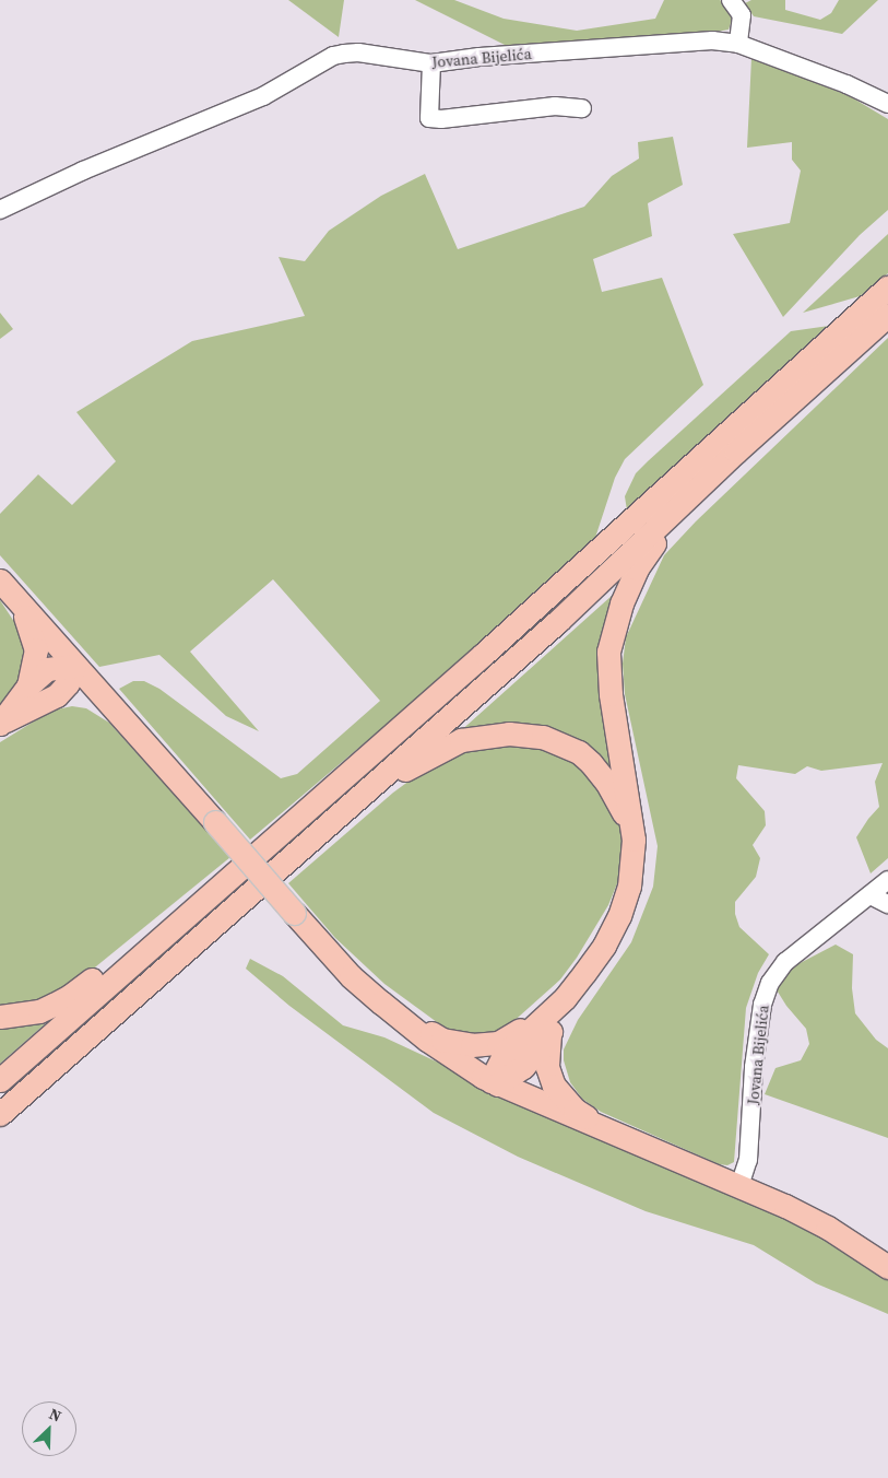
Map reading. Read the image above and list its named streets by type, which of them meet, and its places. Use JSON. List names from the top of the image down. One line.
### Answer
{"streets":{"street":["Jovana Bijelića"]},"north":"top right"}
